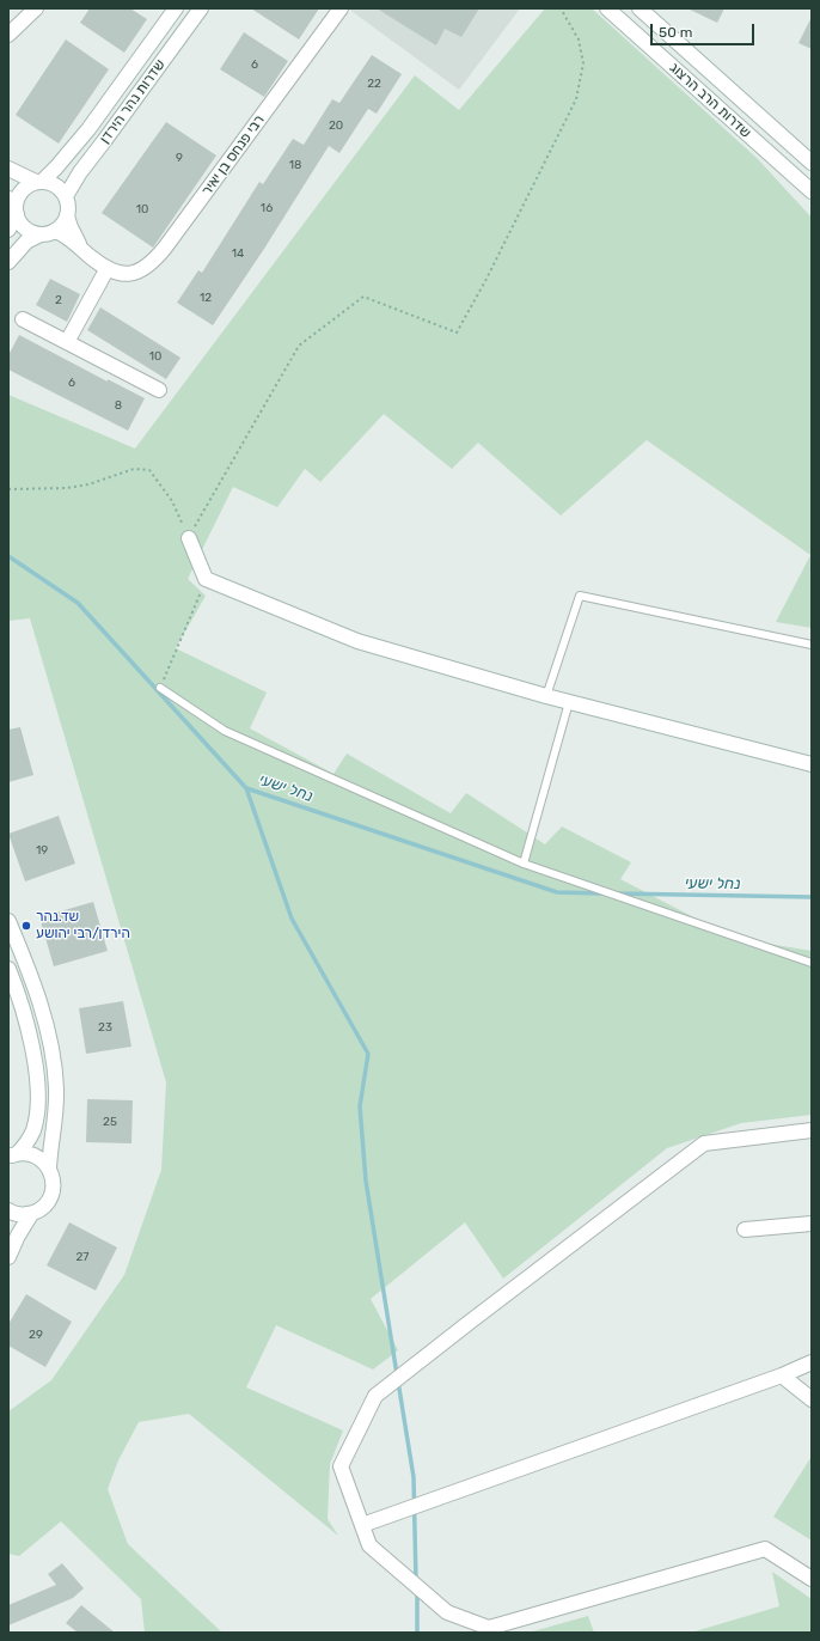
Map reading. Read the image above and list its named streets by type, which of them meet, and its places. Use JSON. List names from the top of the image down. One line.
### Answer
{"streets":{"street":["שדרות הרב הרצוג","שדרות נהר הירדן","רבי פנחס בן יאיר"]},"crossings":[["שדרות נהר הירדן","רבי פנחס בן יאיר"]],"water":["נחל ישעי"],"places":["שד.נהר הירדן/רבי יהושע"],"house_numbers":["6","22","20","9","18","16","10","14","12","2","10","6","8","19","23","25","27","29"],"scale_bar":"50 m"}
